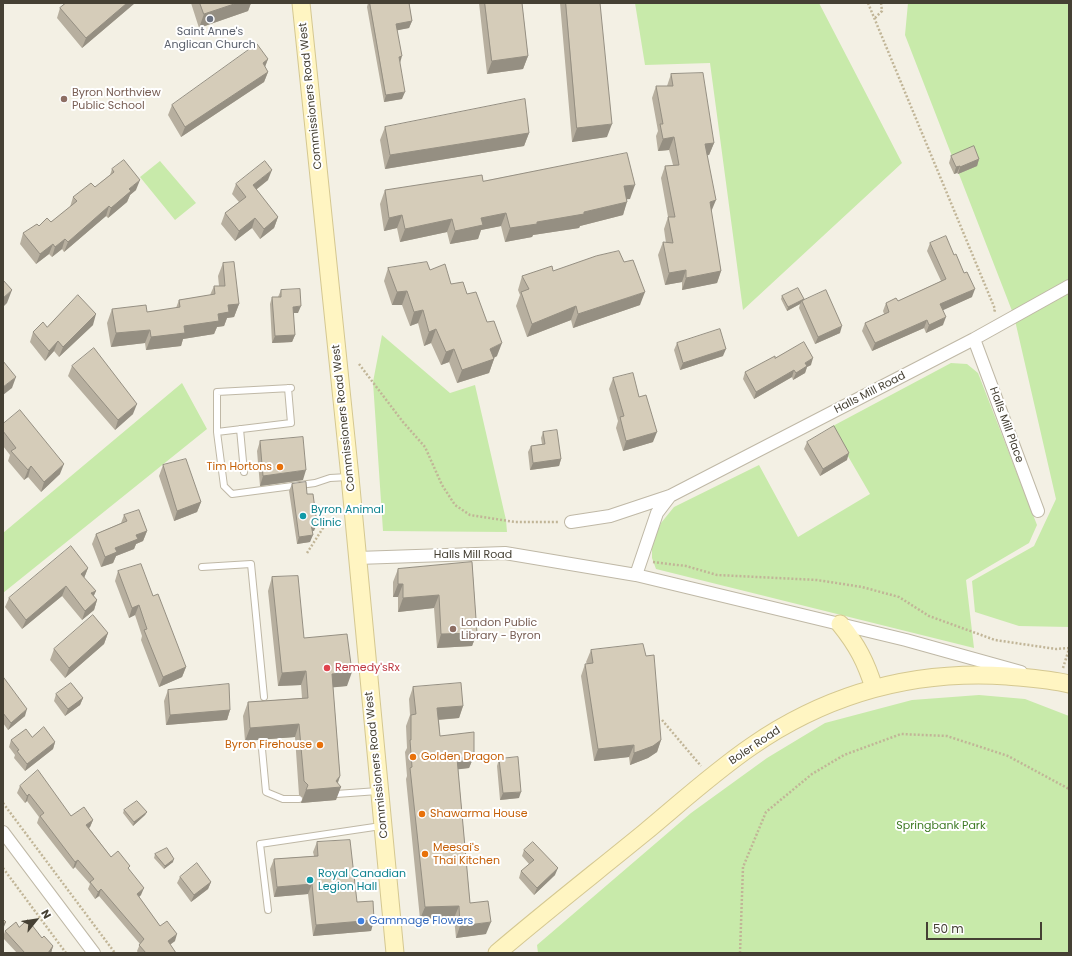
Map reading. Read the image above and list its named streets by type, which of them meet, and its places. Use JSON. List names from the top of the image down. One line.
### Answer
{"streets":{"main road":["Commissioners Road West","Boler Road"],"street":["Halls Mill Road","Halls Mill Place"]},"crossings":[["Commissioners Road West","Halls Mill Road"],["Halls Mill Road","Halls Mill Place"],["Halls Mill Road","Boler Road"]],"parks":["Springbank Park"],"places":["Saint Anne's Anglican Church","Byron Northview Public School","Tim Hortons","Byron Animal Clinic","London Public Library - Byron","Remedy'sRx","Byron Firehouse","Golden Dragon","Shawarma House","Meesai's Thai Kitchen","Royal Canadian Legion Hall","Gammage Flowers"],"scale_bar":"50 m","north":"top right"}
